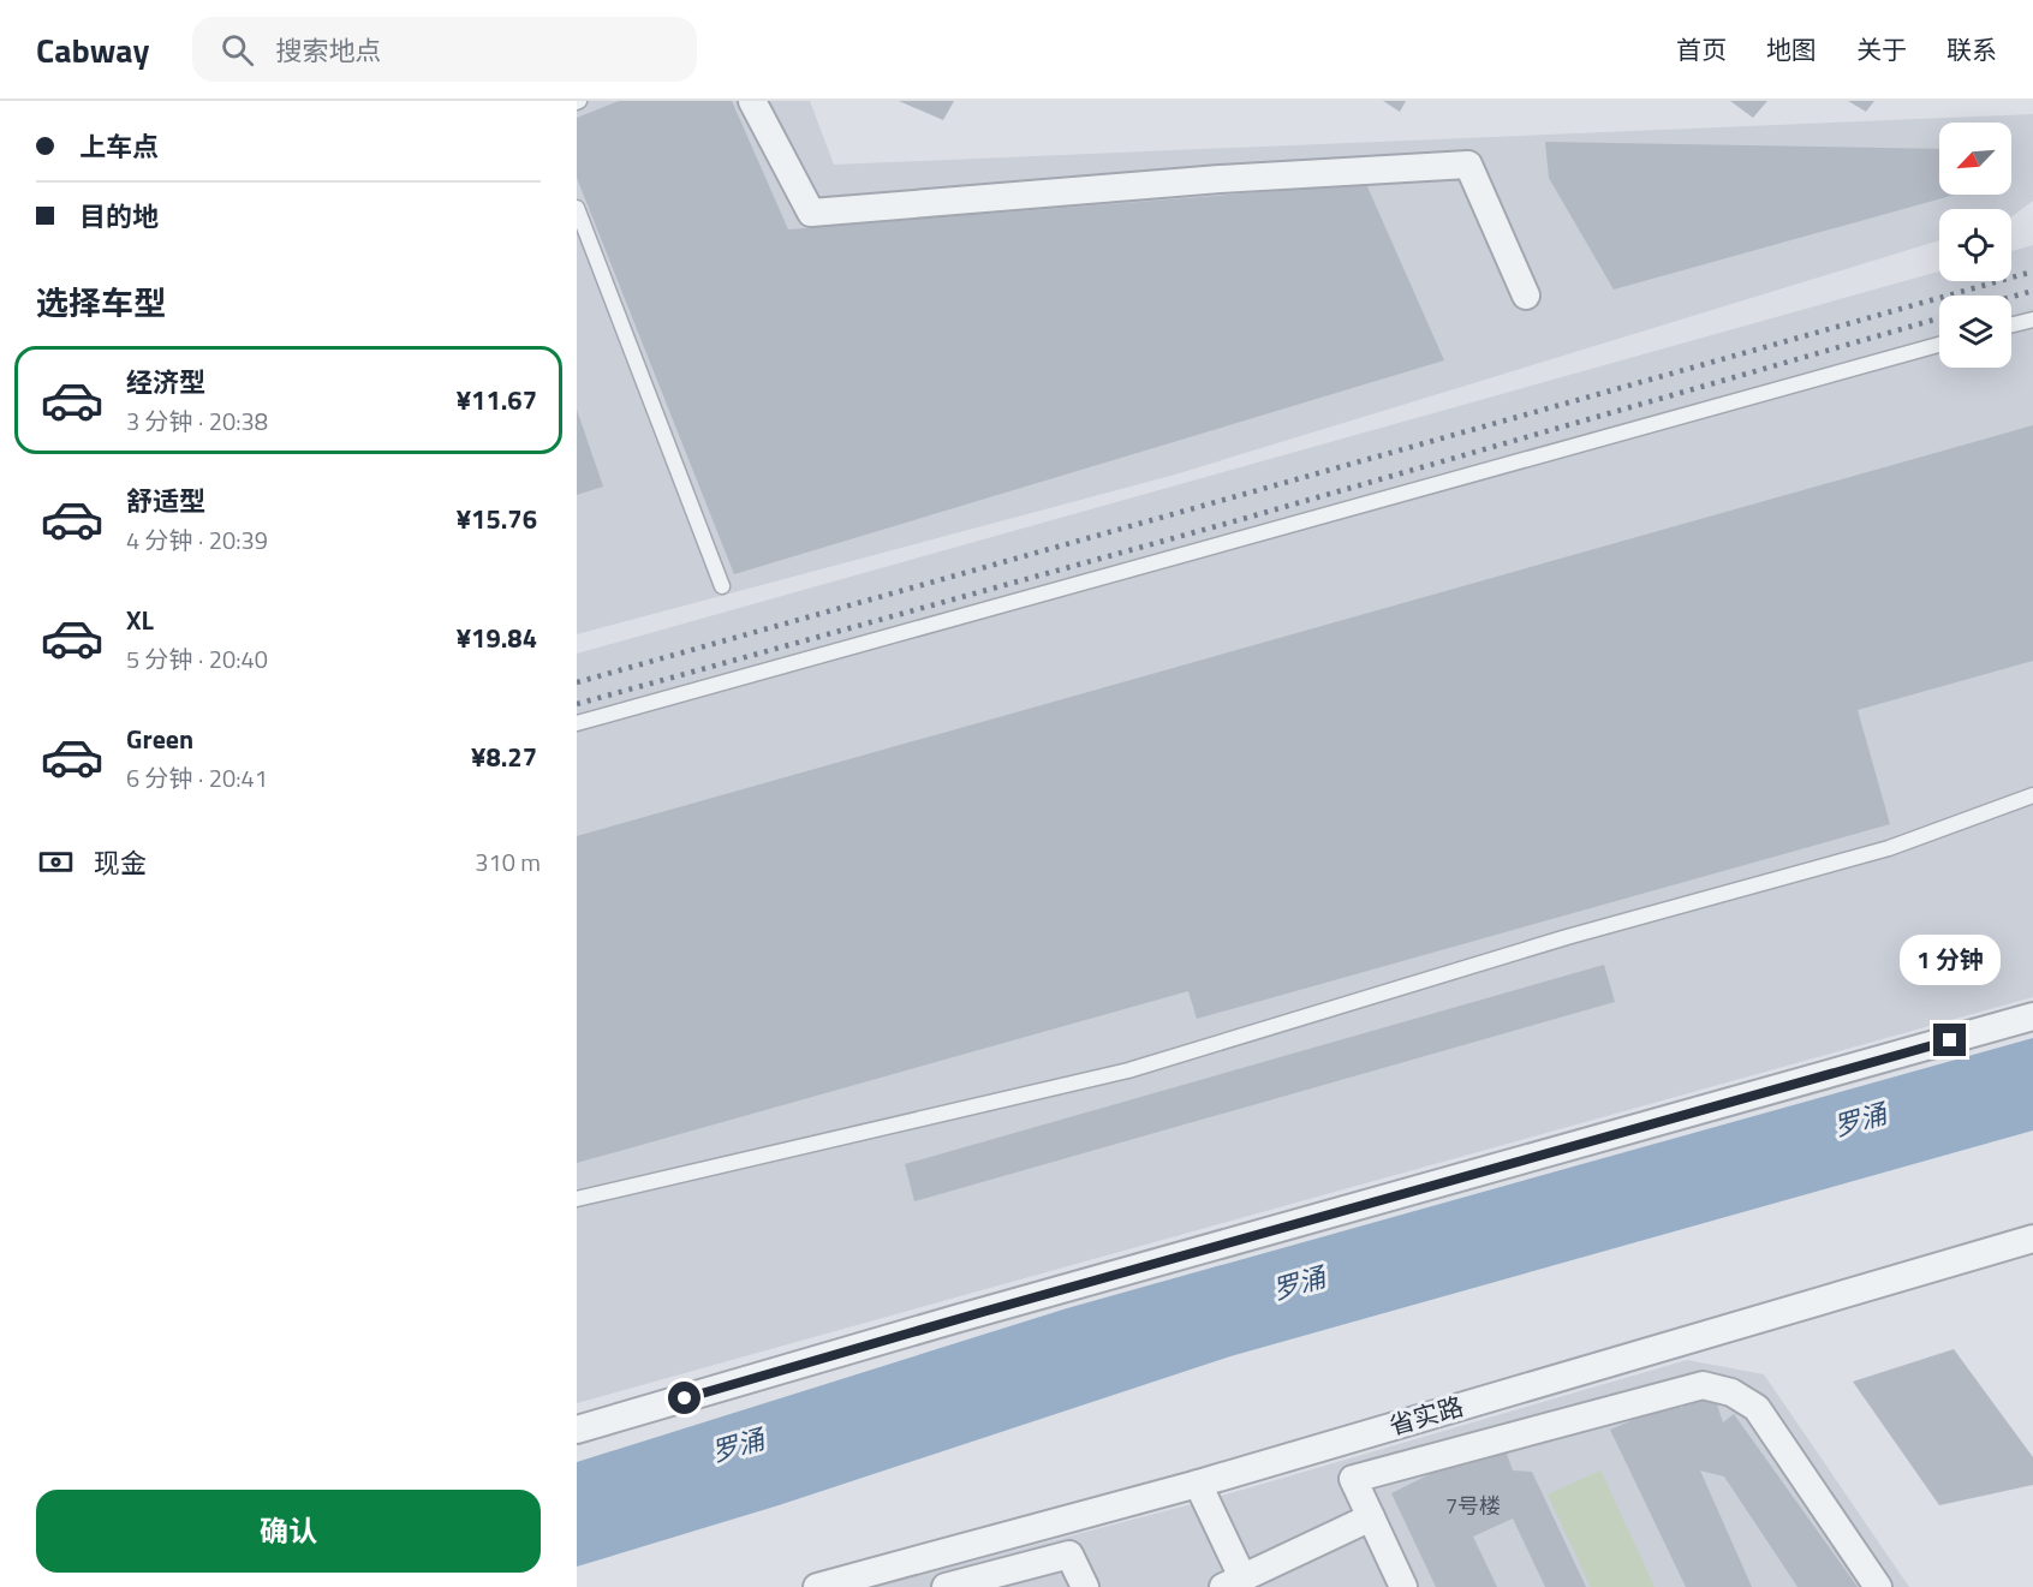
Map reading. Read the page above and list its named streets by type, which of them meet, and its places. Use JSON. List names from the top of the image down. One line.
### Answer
{"streets":{"street":["省实路"]},"water":["罗涌"],"house_numbers":["7号楼"],"north":"bottom left","page":{"header":"Cabway","search":"搜索地点","nav":["首页","地图","关于","联系"],"banner":["上车点","目的地"],"heading":"选择车型","list":[{"name":"经济型","note":"3 分钟 · 20:38","value":"¥11.67"},{"name":"舒适型","note":"4 分钟 · 20:39","value":"¥15.76"},{"name":"XL","note":"5 分钟 · 20:40","value":"¥19.84"},{"name":"Green","note":"6 分钟 · 20:41","value":"¥8.27"}],"pay":["现金","310 m"],"bubble":"1 分钟","buttons":"确认"}}
